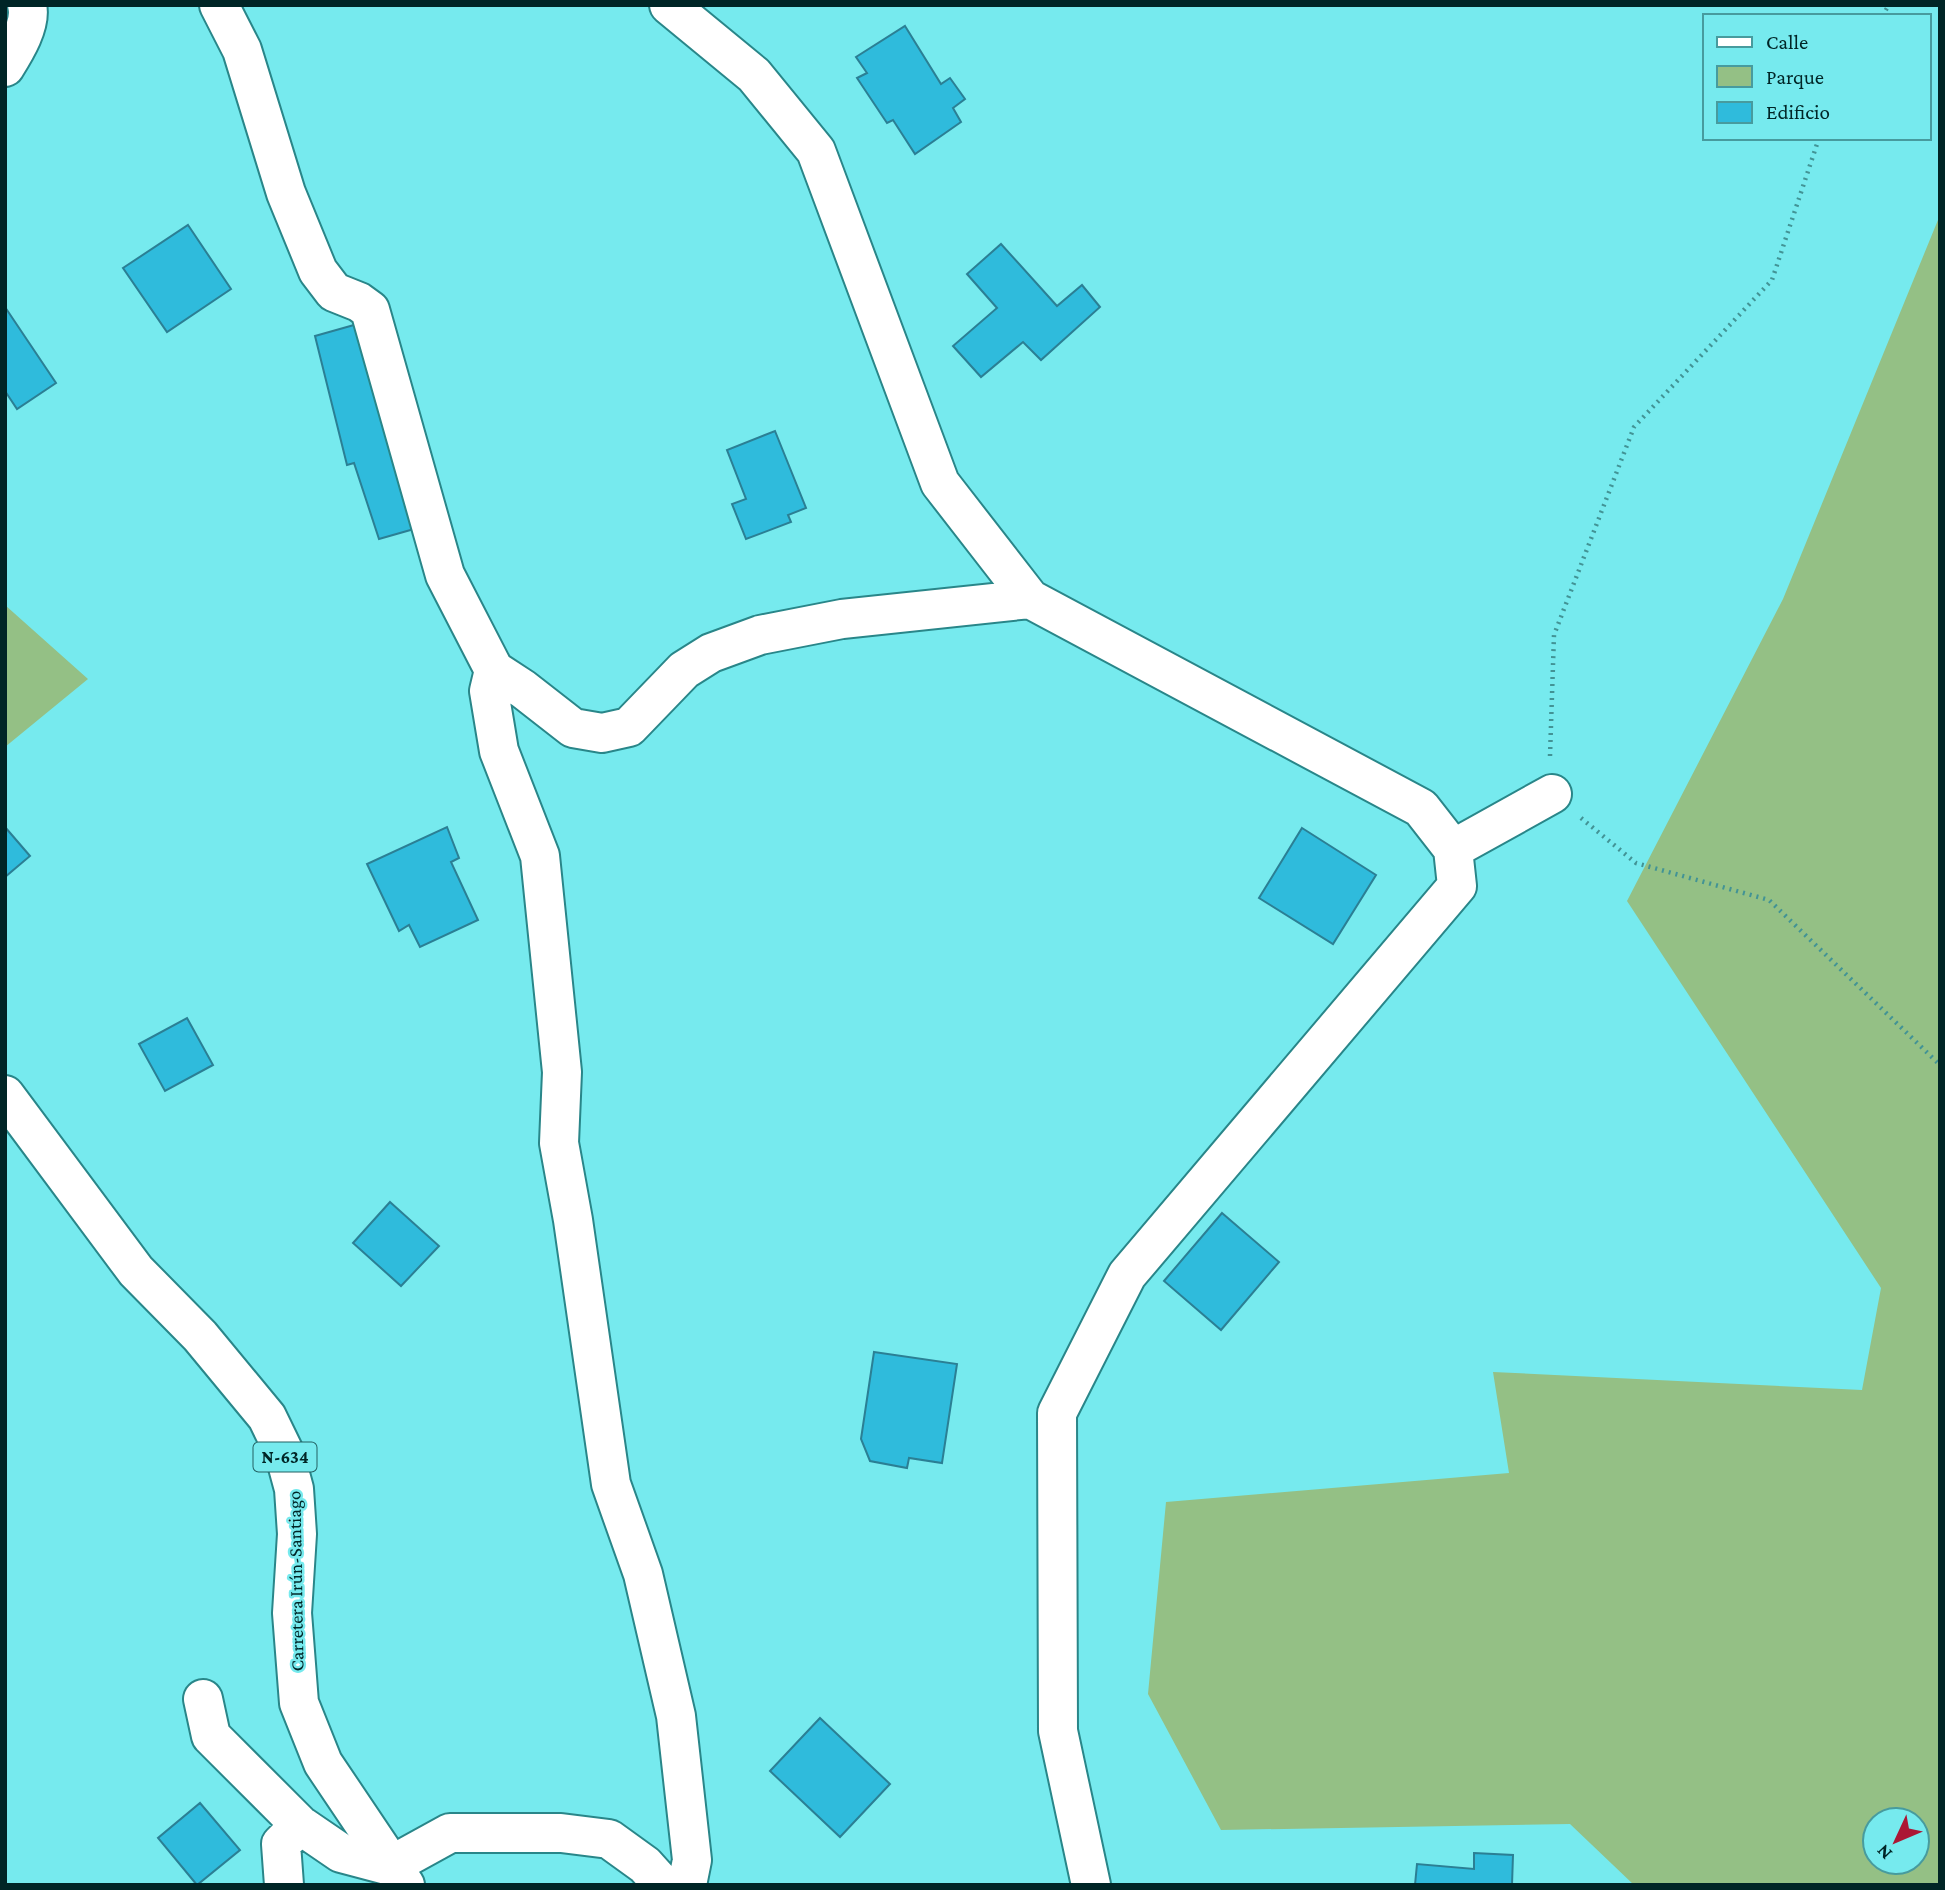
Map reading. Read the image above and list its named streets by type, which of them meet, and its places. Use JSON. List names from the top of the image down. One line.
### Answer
{"streets":{"main road":["N-634","Carretera Irún-Santiago"]},"legend":["Calle","Parque","Edificio"],"north":"bottom left"}
